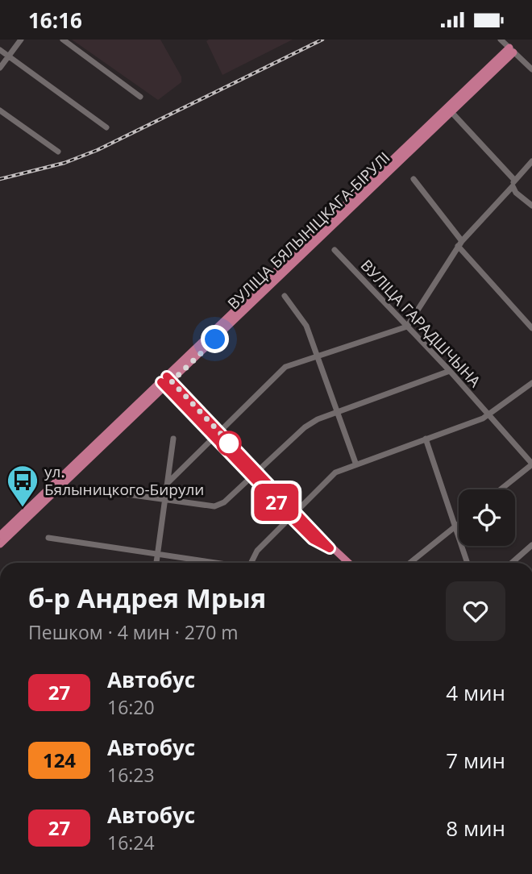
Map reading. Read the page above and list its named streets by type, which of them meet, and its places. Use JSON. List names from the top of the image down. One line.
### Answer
{"streets":{"main road":["ВУЛІЦА БЯЛЫНІЦКАГА-БІРУЛІ"],"street":["ВУЛІЦА ГАРАДШЧЫНА"]},"places":{"bus stop":["ул. Бялыницкого-Бирули"]},"lines":["bus line 27"],"page":{"status":"16:16","on_map":"27","heading":["б-р Андрея Мрыя","Пешком · 4 мин · 270 m"],"list":[{"mark":"27","name":"Автобус","note":"16:20","value":"4 мин"},{"mark":"124","name":"Автобус","note":"16:23","value":"7 мин"},{"mark":"27","name":"Автобус","note":"16:24","value":"8 мин"}]}}
